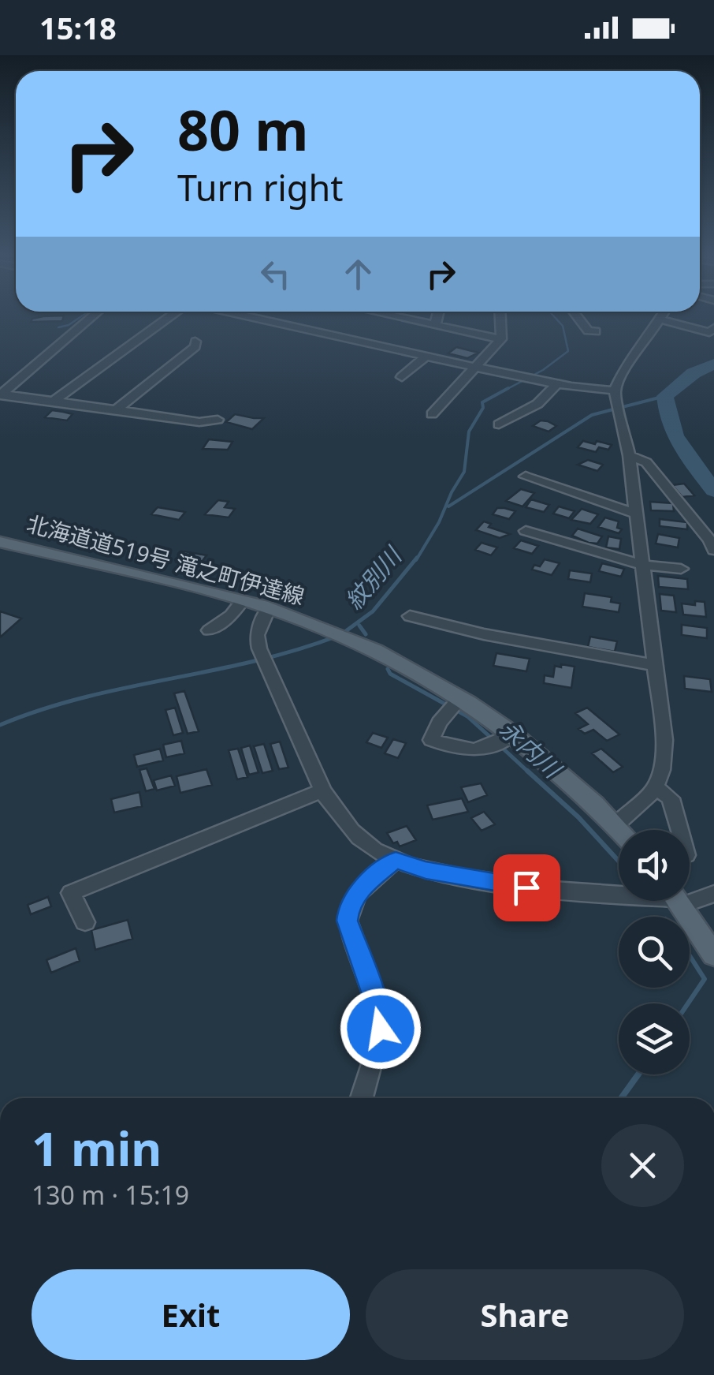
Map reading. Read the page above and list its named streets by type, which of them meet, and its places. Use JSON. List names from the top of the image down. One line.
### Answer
{"streets":{"main road":["北海道道519号 滝之町伊達線"]},"water":["紋別川","永内川"],"page":{"status":"15:18","turn":["80 m","Turn right"],"heading":["1 min","130 m · 15:19"],"buttons":["Exit","Share"]}}
